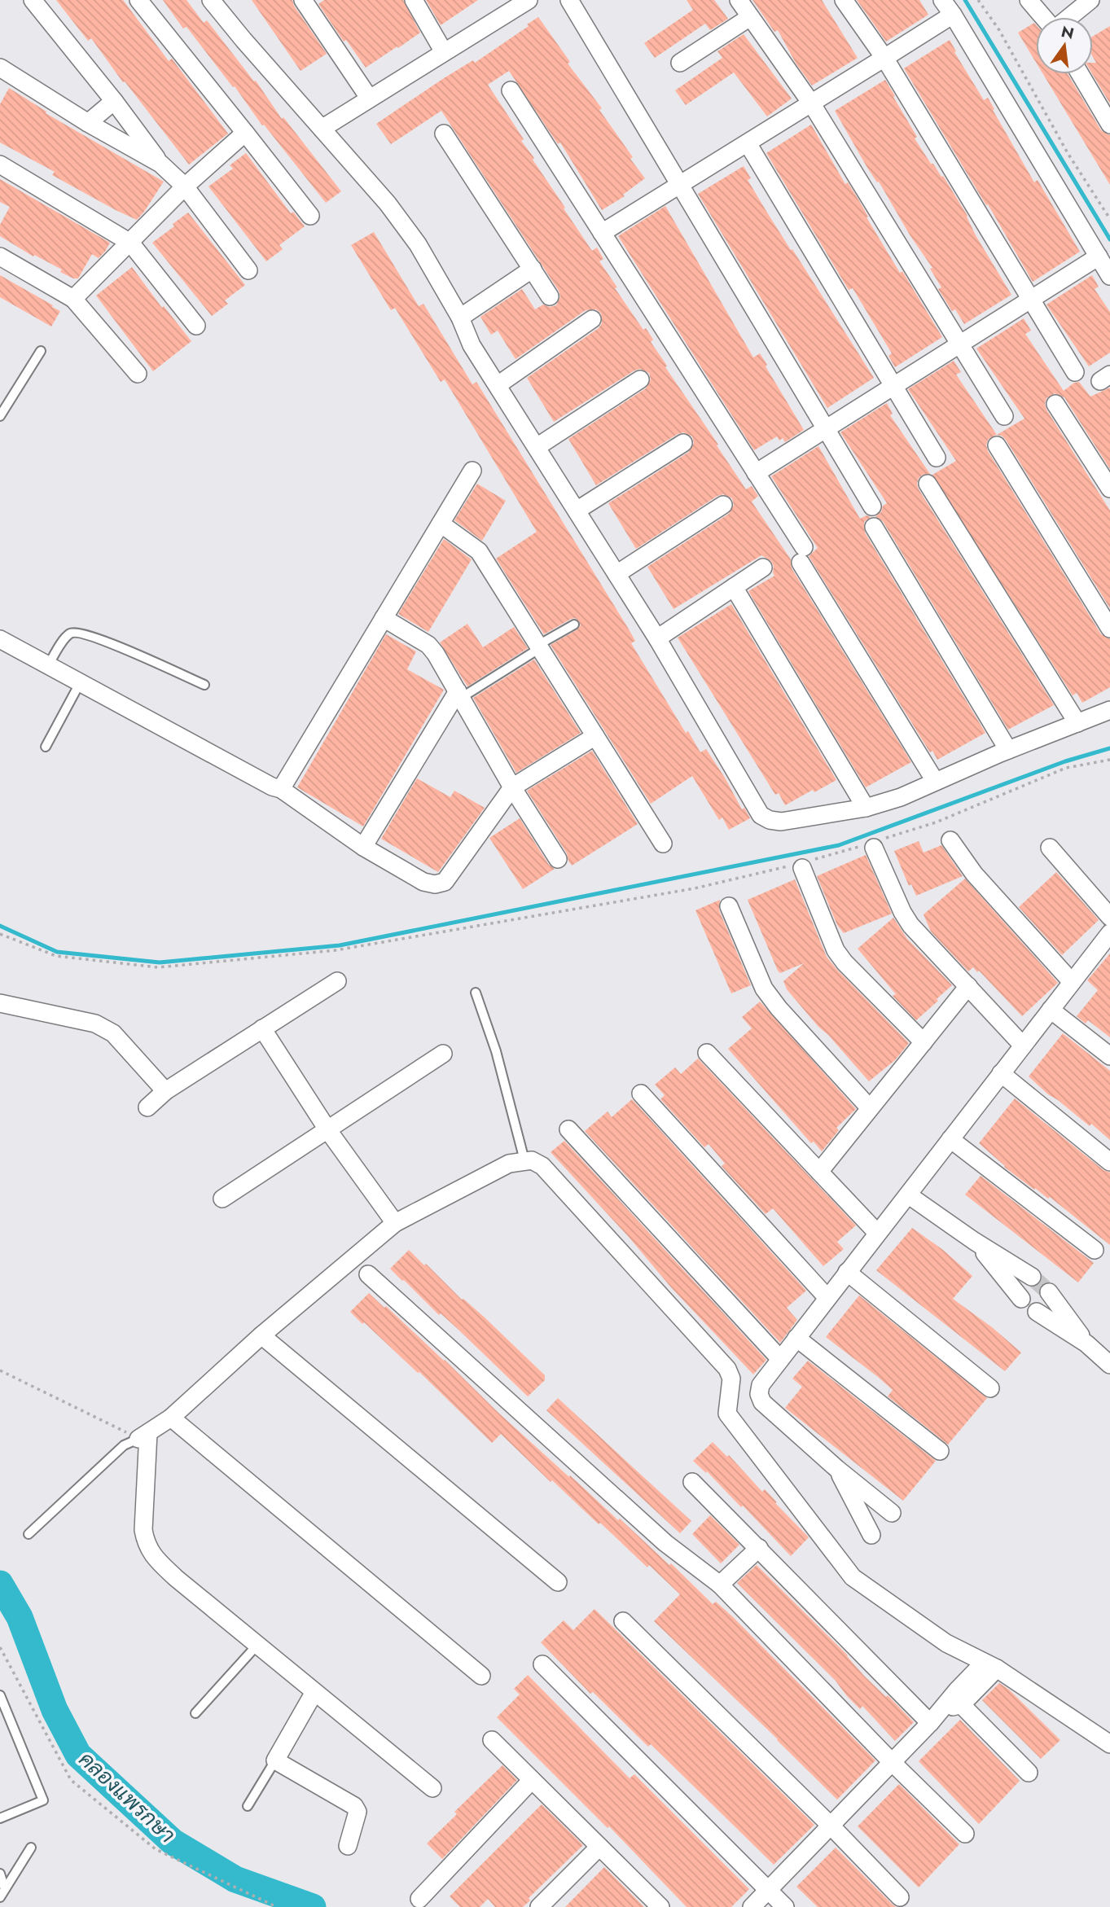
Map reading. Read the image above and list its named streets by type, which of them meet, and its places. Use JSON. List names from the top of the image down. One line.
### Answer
{"water":["คลองแพรกษา"],"north":"top"}
